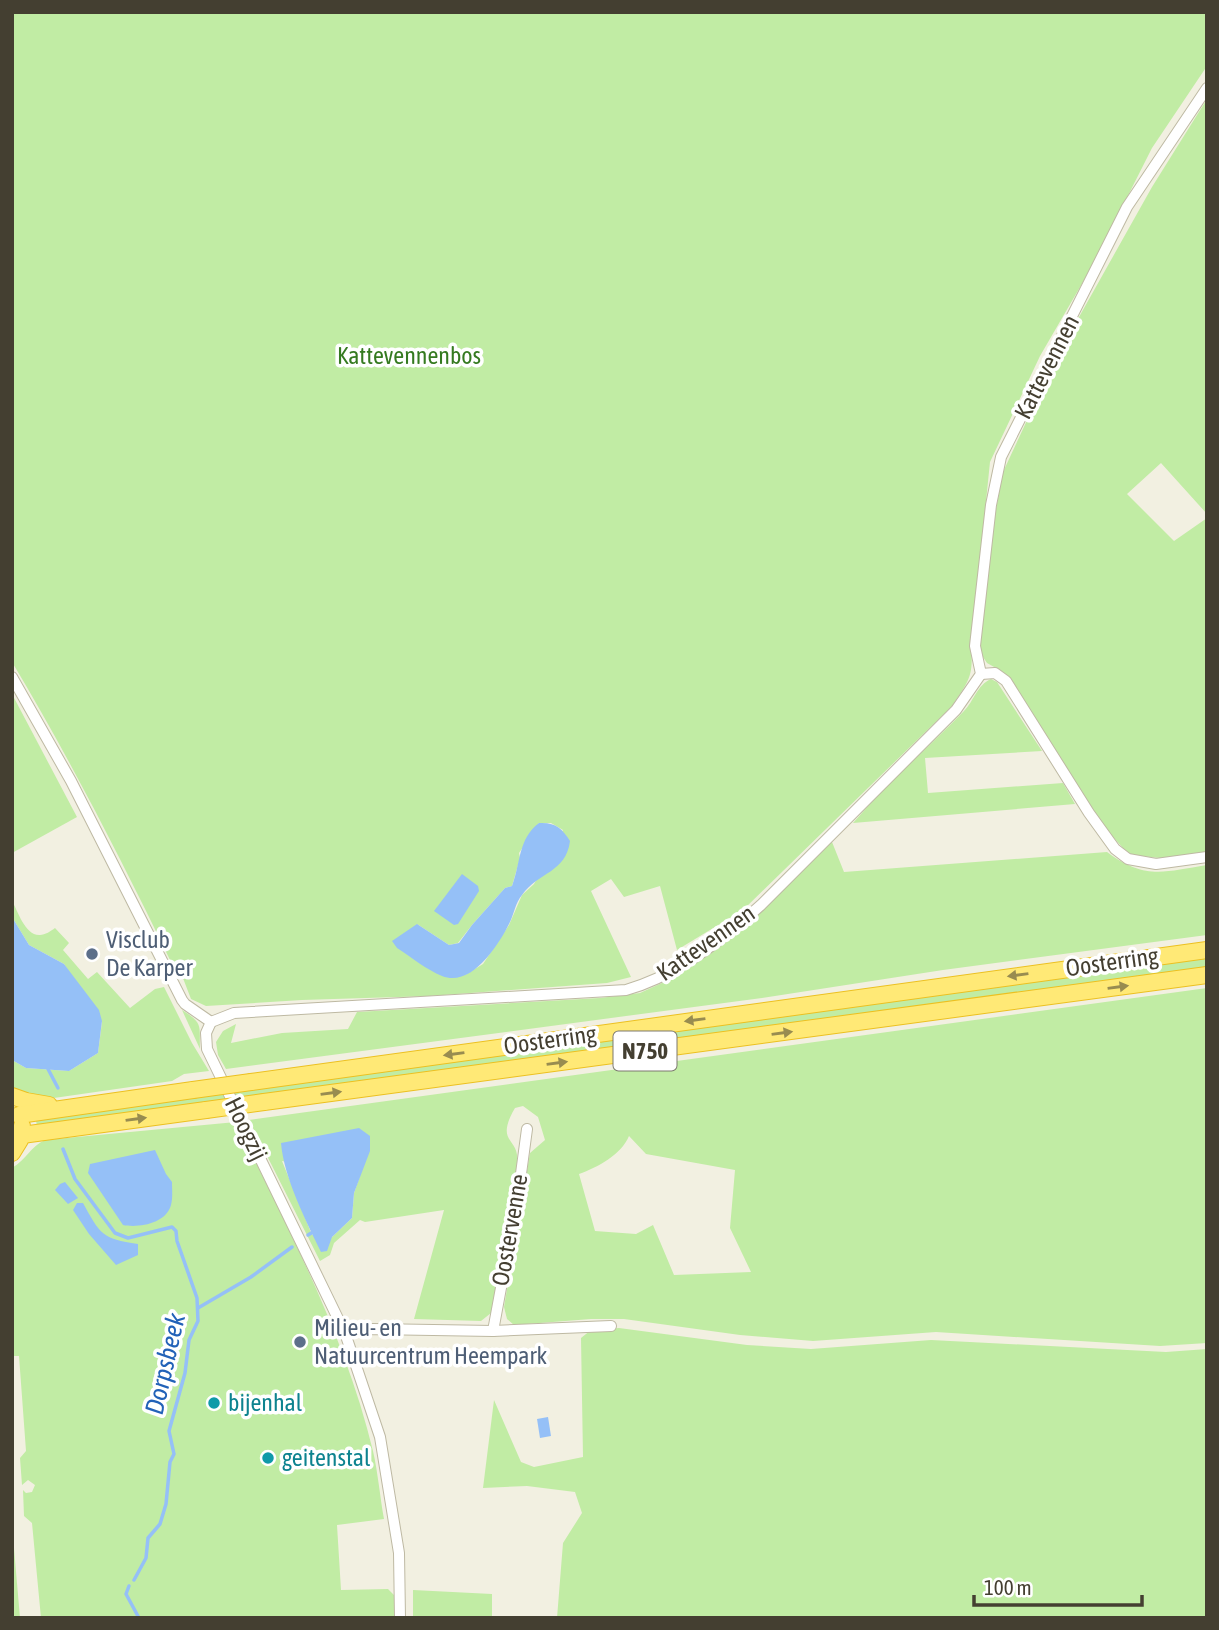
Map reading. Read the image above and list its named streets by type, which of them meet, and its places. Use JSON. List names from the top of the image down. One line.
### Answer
{"streets":{"highway":["Oosterring","N750"],"street":["Kattevennen","Hoogzij","Oostervenne"]},"crossings":[["Kattevennen","Hoogzij"]],"water":["Dorpsbeek"],"parks":["Kattevennenbos"],"places":["Visclub De Karper","Milieu- en Natuurcentrum Heempark","bijenhal","geitenstal"],"scale_bar":"100 m"}
